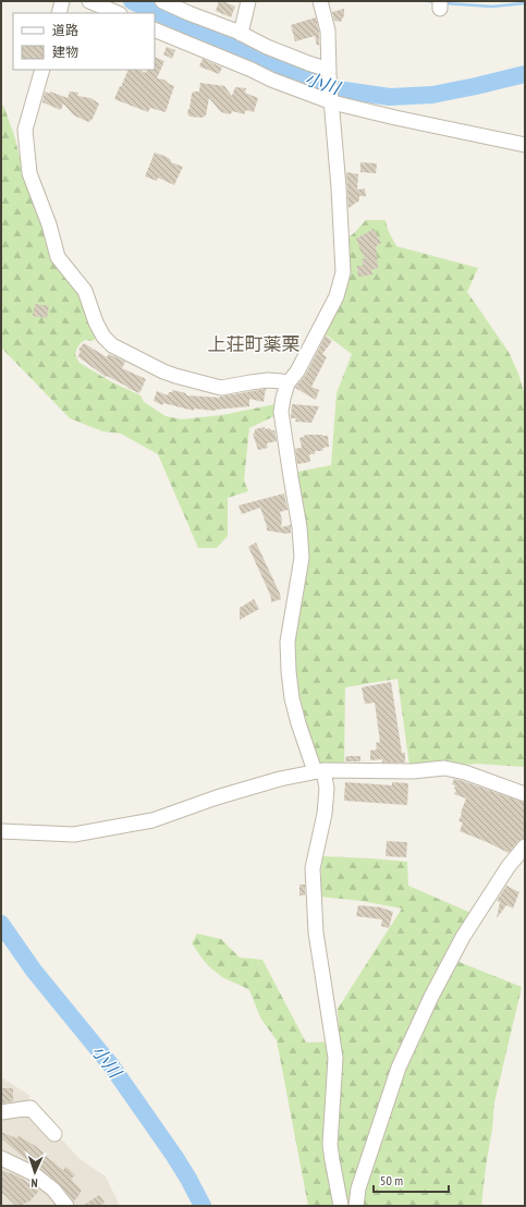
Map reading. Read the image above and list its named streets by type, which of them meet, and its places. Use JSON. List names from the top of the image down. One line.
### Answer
{"districts":["上荘町薬栗"],"water":["小川"],"legend":["道路","建物"],"scale_bar":"50 m","north":"bottom"}
